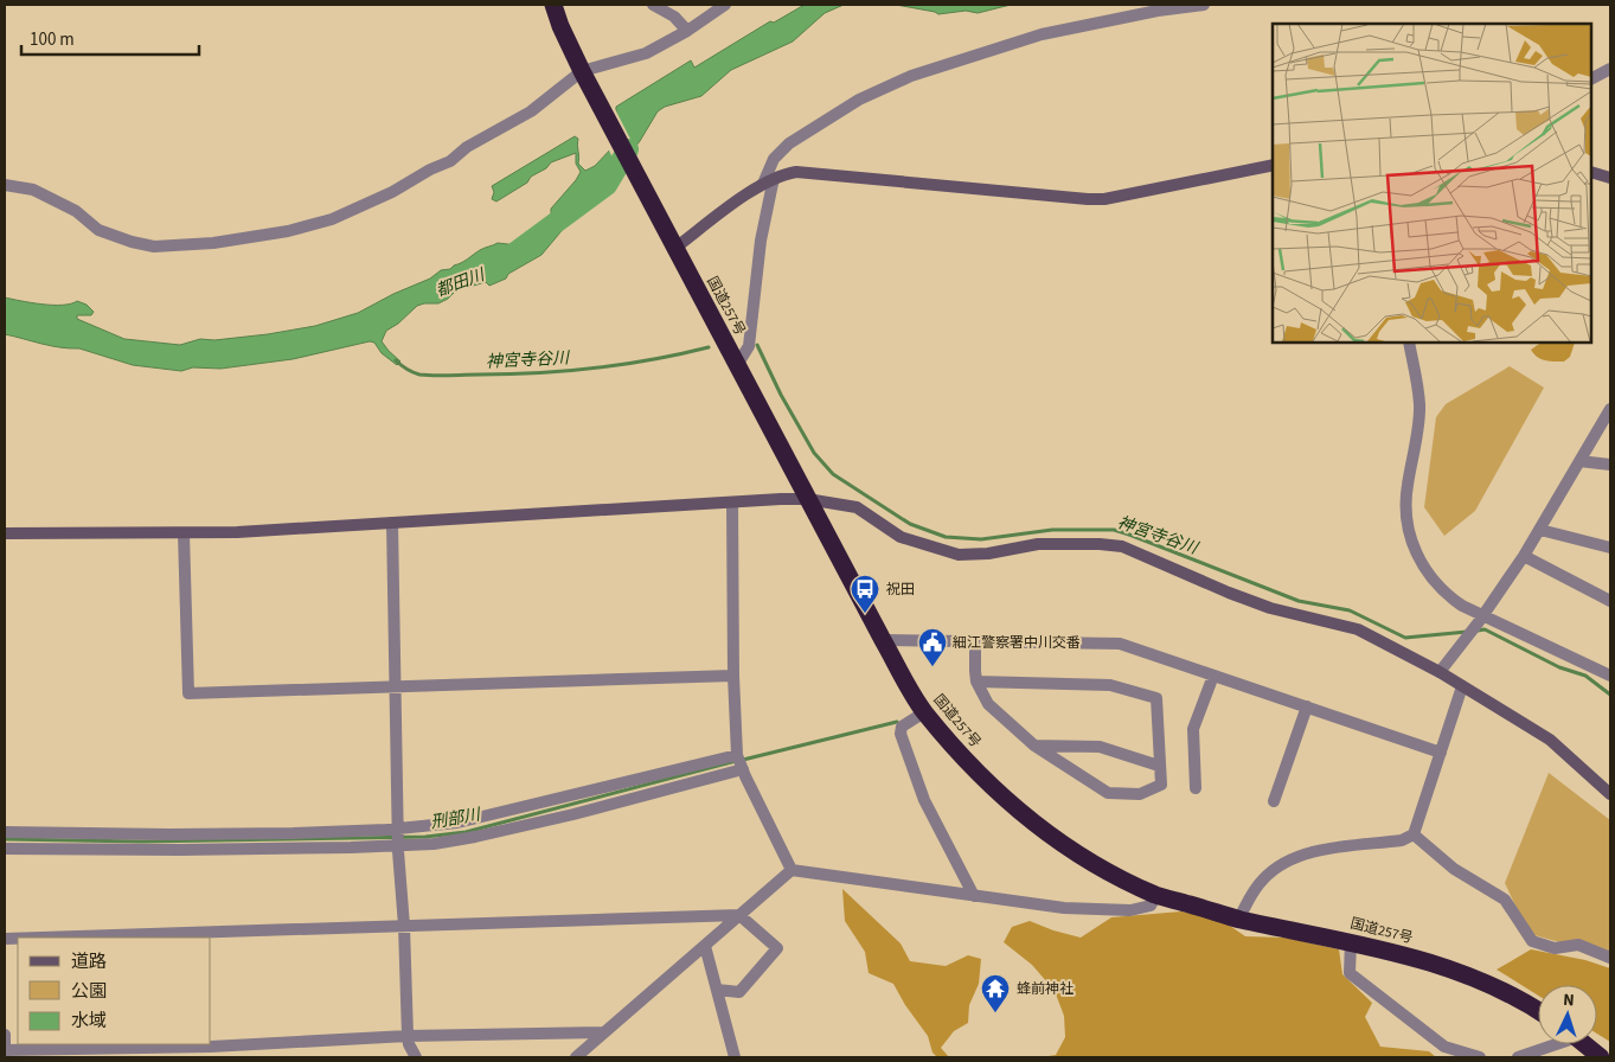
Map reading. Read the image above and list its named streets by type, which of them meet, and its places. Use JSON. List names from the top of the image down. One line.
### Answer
{"streets":{"highway":["国道257号"]},"water":["都田川","神宮寺谷川","刑部川"],"places":{"bus stop":["祝田"],"public building":["細江警察署中川交番"],"temple":["蜂前神社"]},"legend":["道路","公園","水域"],"scale_bar":"100 m","north":"top"}
